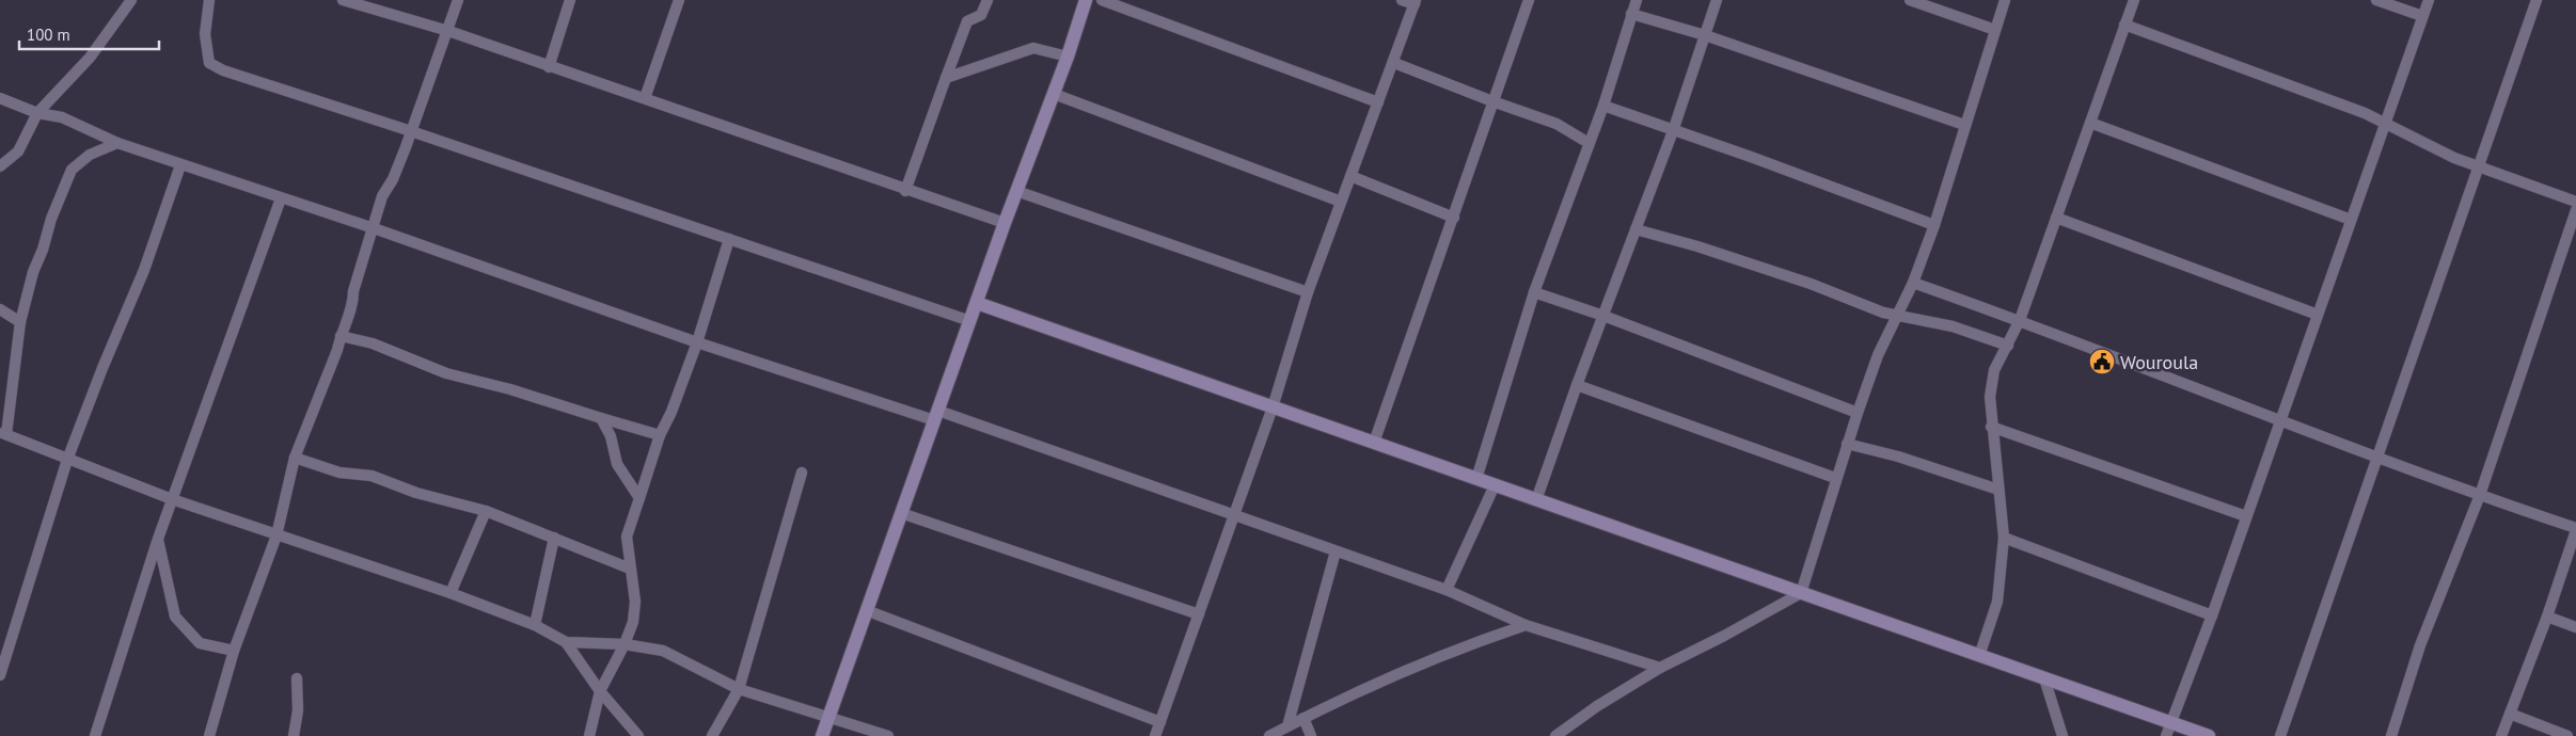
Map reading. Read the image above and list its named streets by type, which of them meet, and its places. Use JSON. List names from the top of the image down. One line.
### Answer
{"places":{"public building":["Wouroula"]},"scale_bar":"100 m"}
